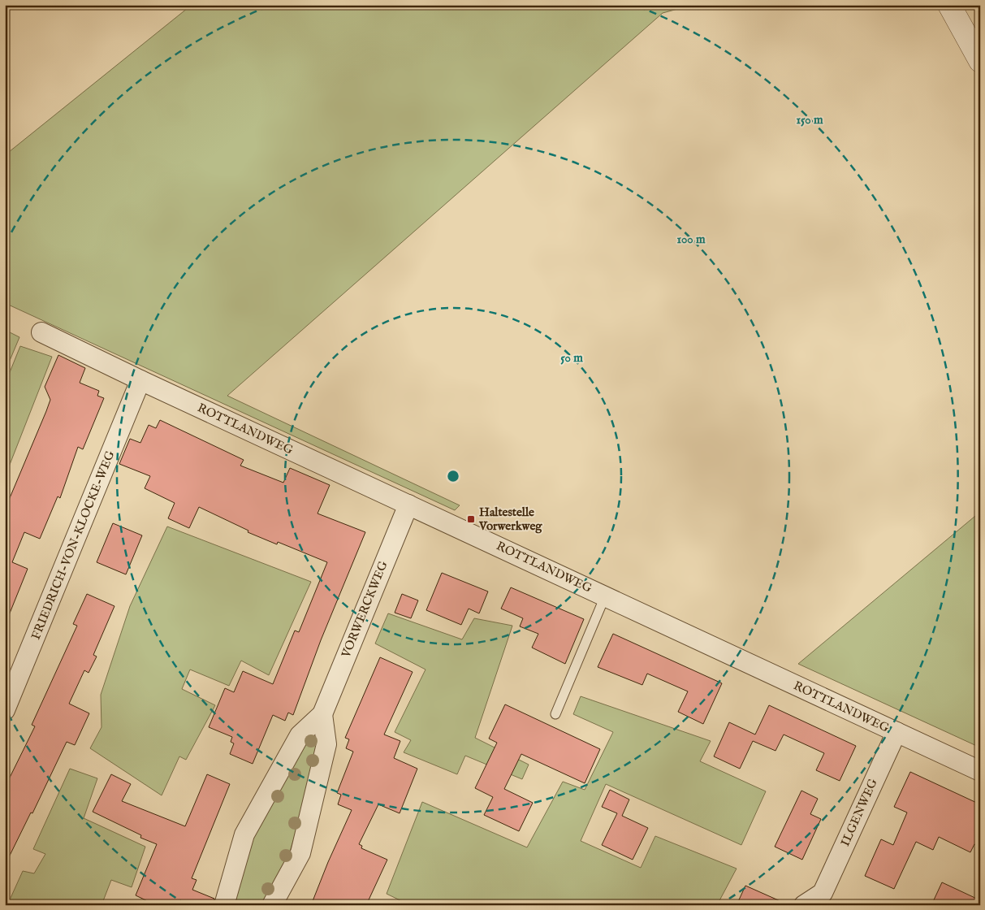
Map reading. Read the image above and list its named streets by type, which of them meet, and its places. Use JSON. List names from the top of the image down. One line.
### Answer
{"streets":{"street":["ROTTLANDWEG","FRIEDRICH-VON-KLOCKE-WEG","VORWERCKWEG","ILGENWEG"]},"crossings":[["ROTTLANDWEG","FRIEDRICH-VON-KLOCKE-WEG"],["ROTTLANDWEG","VORWERCKWEG"],["ROTTLANDWEG","ILGENWEG"]],"places":{"transit":["Haltestelle Vorwerkweg"]},"rings":["150 m","100 m","50 m"]}
